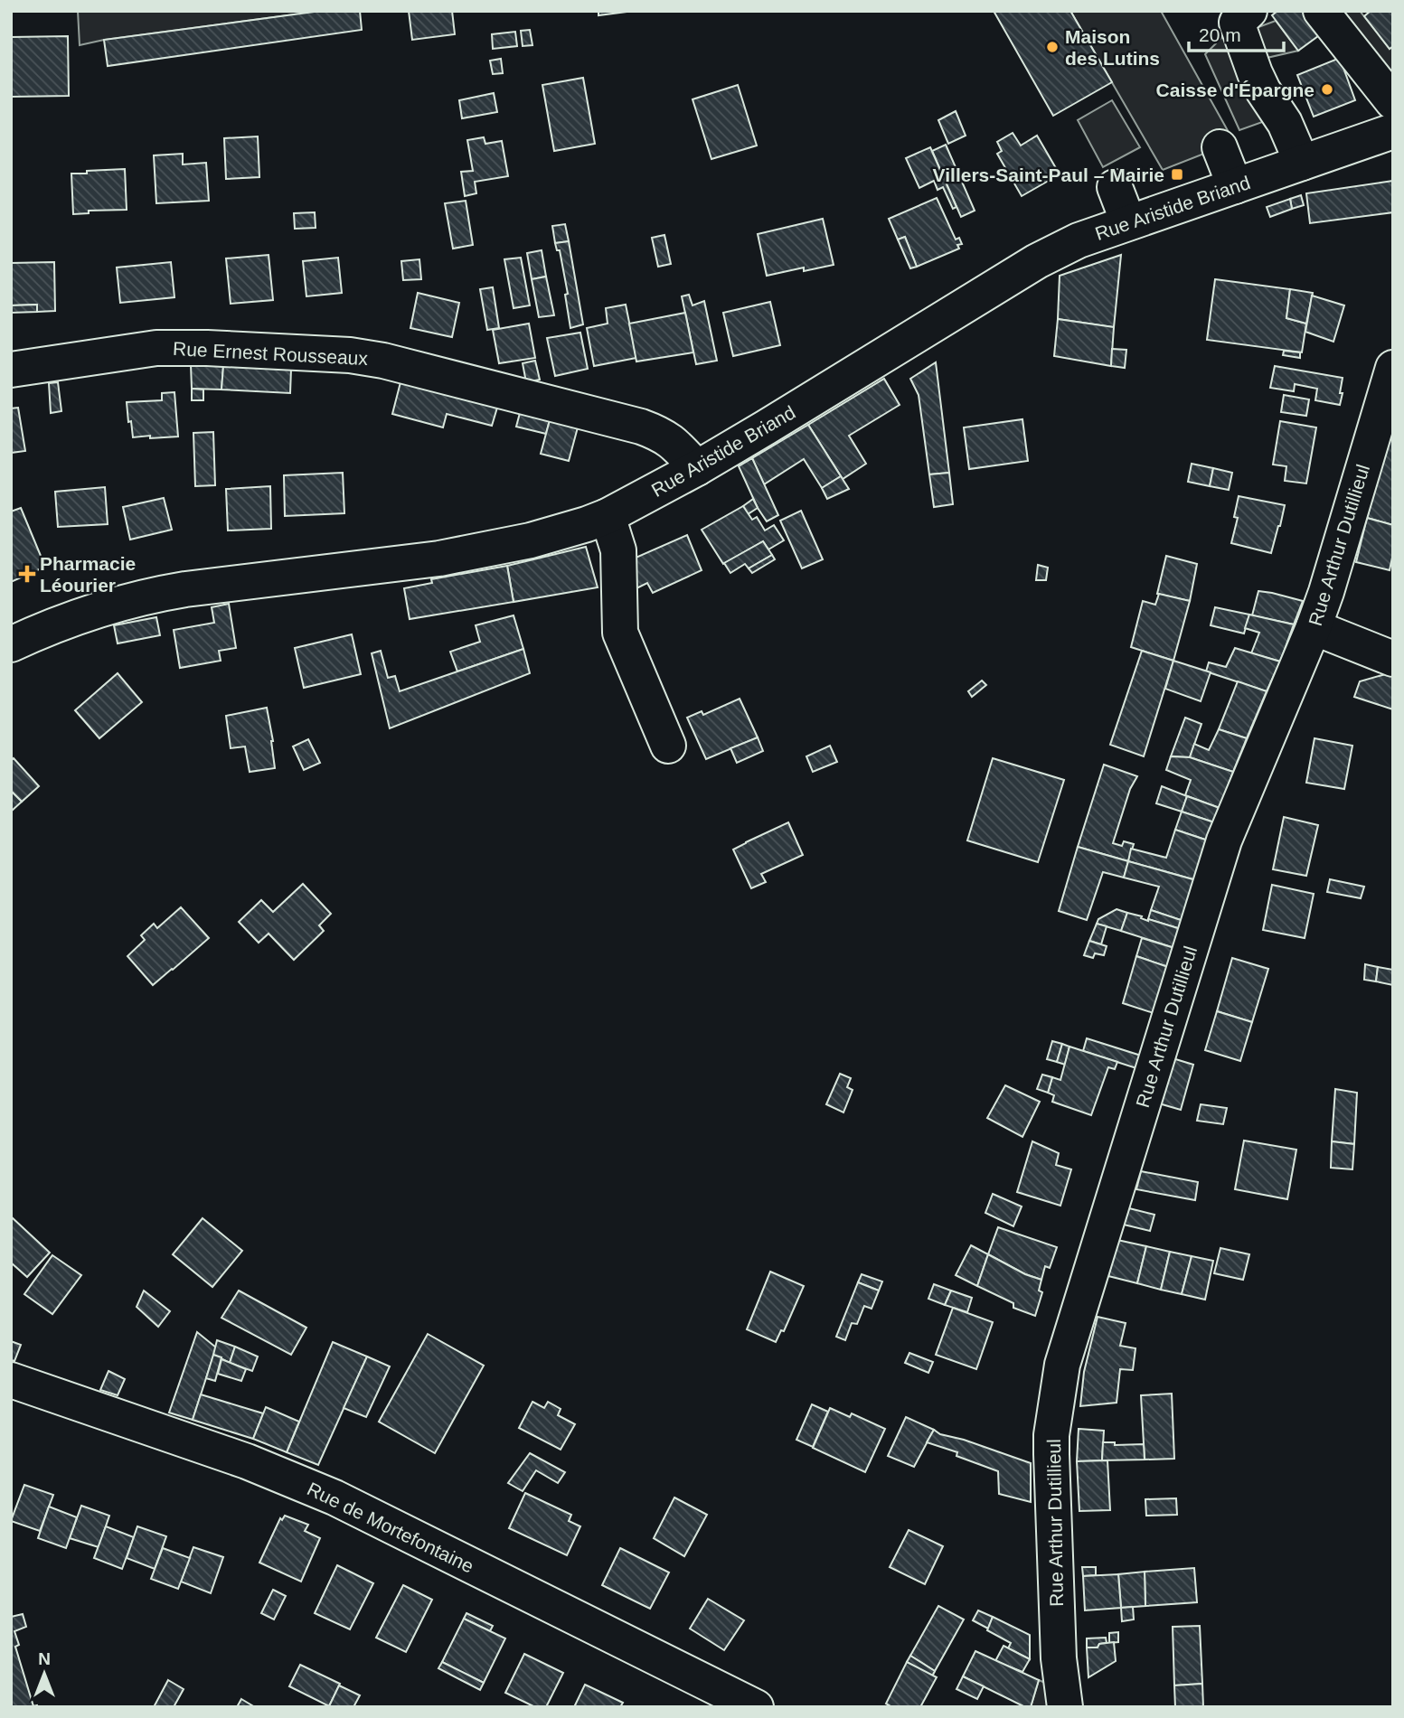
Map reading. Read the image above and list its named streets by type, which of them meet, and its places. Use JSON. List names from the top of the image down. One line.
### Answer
{"streets":{"street":["Rue Aristide Briand","Rue Ernest Rousseaux","Rue Arthur Dutillieul","Rue de Mortefontaine"]},"crossings":[["Rue Aristide Briand","Rue Ernest Rousseaux"]],"places":{"other":["Maison des Lutins","Caisse d'Épargne"],"transit":["Villers-Saint-Paul – Mairie"],"health":["Pharmacie Léourier"]},"scale_bar":"20 m","north":"top"}
